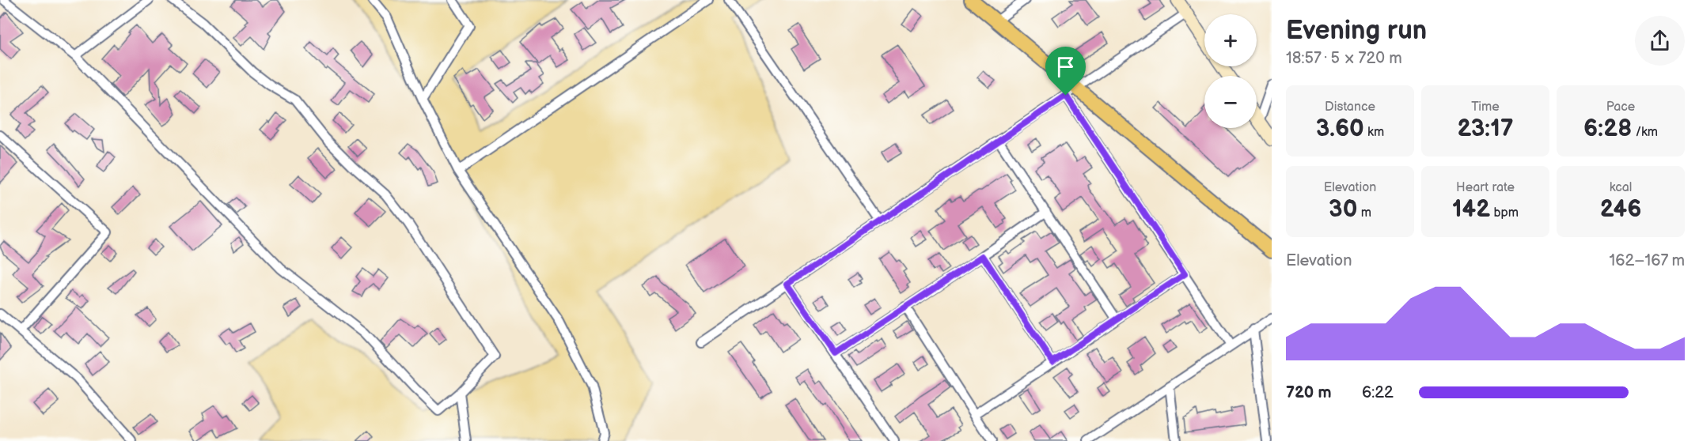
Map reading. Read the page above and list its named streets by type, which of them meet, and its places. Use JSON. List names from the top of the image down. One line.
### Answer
{"page":{"heading":["Evening run","18:57 · 5 × 720 m"],"map_buttons":["+","−"],"stats":[["Distance","3.60 km"],["Time","23:17"],["Pace","6:28 /km"],["Elevation","30 m"],["Heart rate","142 bpm"],["kcal","246"]],"chart":["Elevation","162–167 m"],"list":[{"name":"720 m","note":"6:22"}]}}
